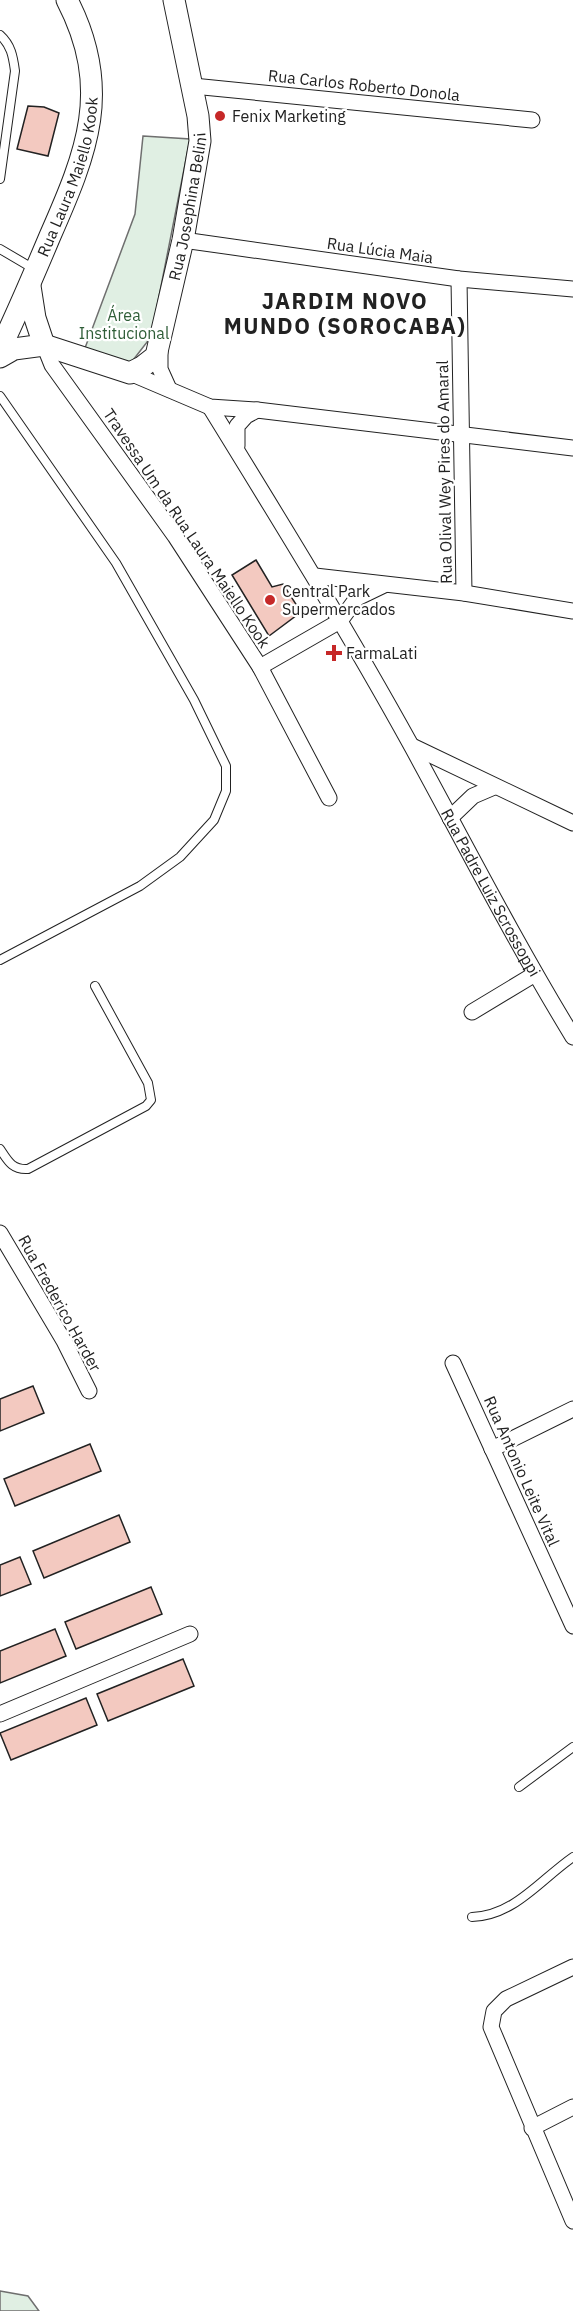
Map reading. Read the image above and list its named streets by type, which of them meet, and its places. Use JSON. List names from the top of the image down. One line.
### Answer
{"streets":{"main road":["Rua Laura Maiello Kook","Rua Josephina Belini"],"street":["Rua Carlos Roberto Donola","Rua Lúcia Maia","Rua Olival Wey Pires do Amaral","Travessa Um da Rua Laura Maiello Kook","Rua Padre Luiz Scrossoppi","Rua Frederico Harder","Rua Antonio Leite Vital"]},"crossings":[["Rua Carlos Roberto Donola","Rua Josephina Belini"],["Rua Josephina Belini","Rua Lúcia Maia"],["Rua Lúcia Maia","Rua Olival Wey Pires do Amaral"]],"districts":["JARDIM NOVO MUNDO (SOROCABA)"],"parks":["Área Institucional"],"places":{"other":["Fenix Marketing","Central Park Supermercados"],"health":["FarmaLati"]}}
